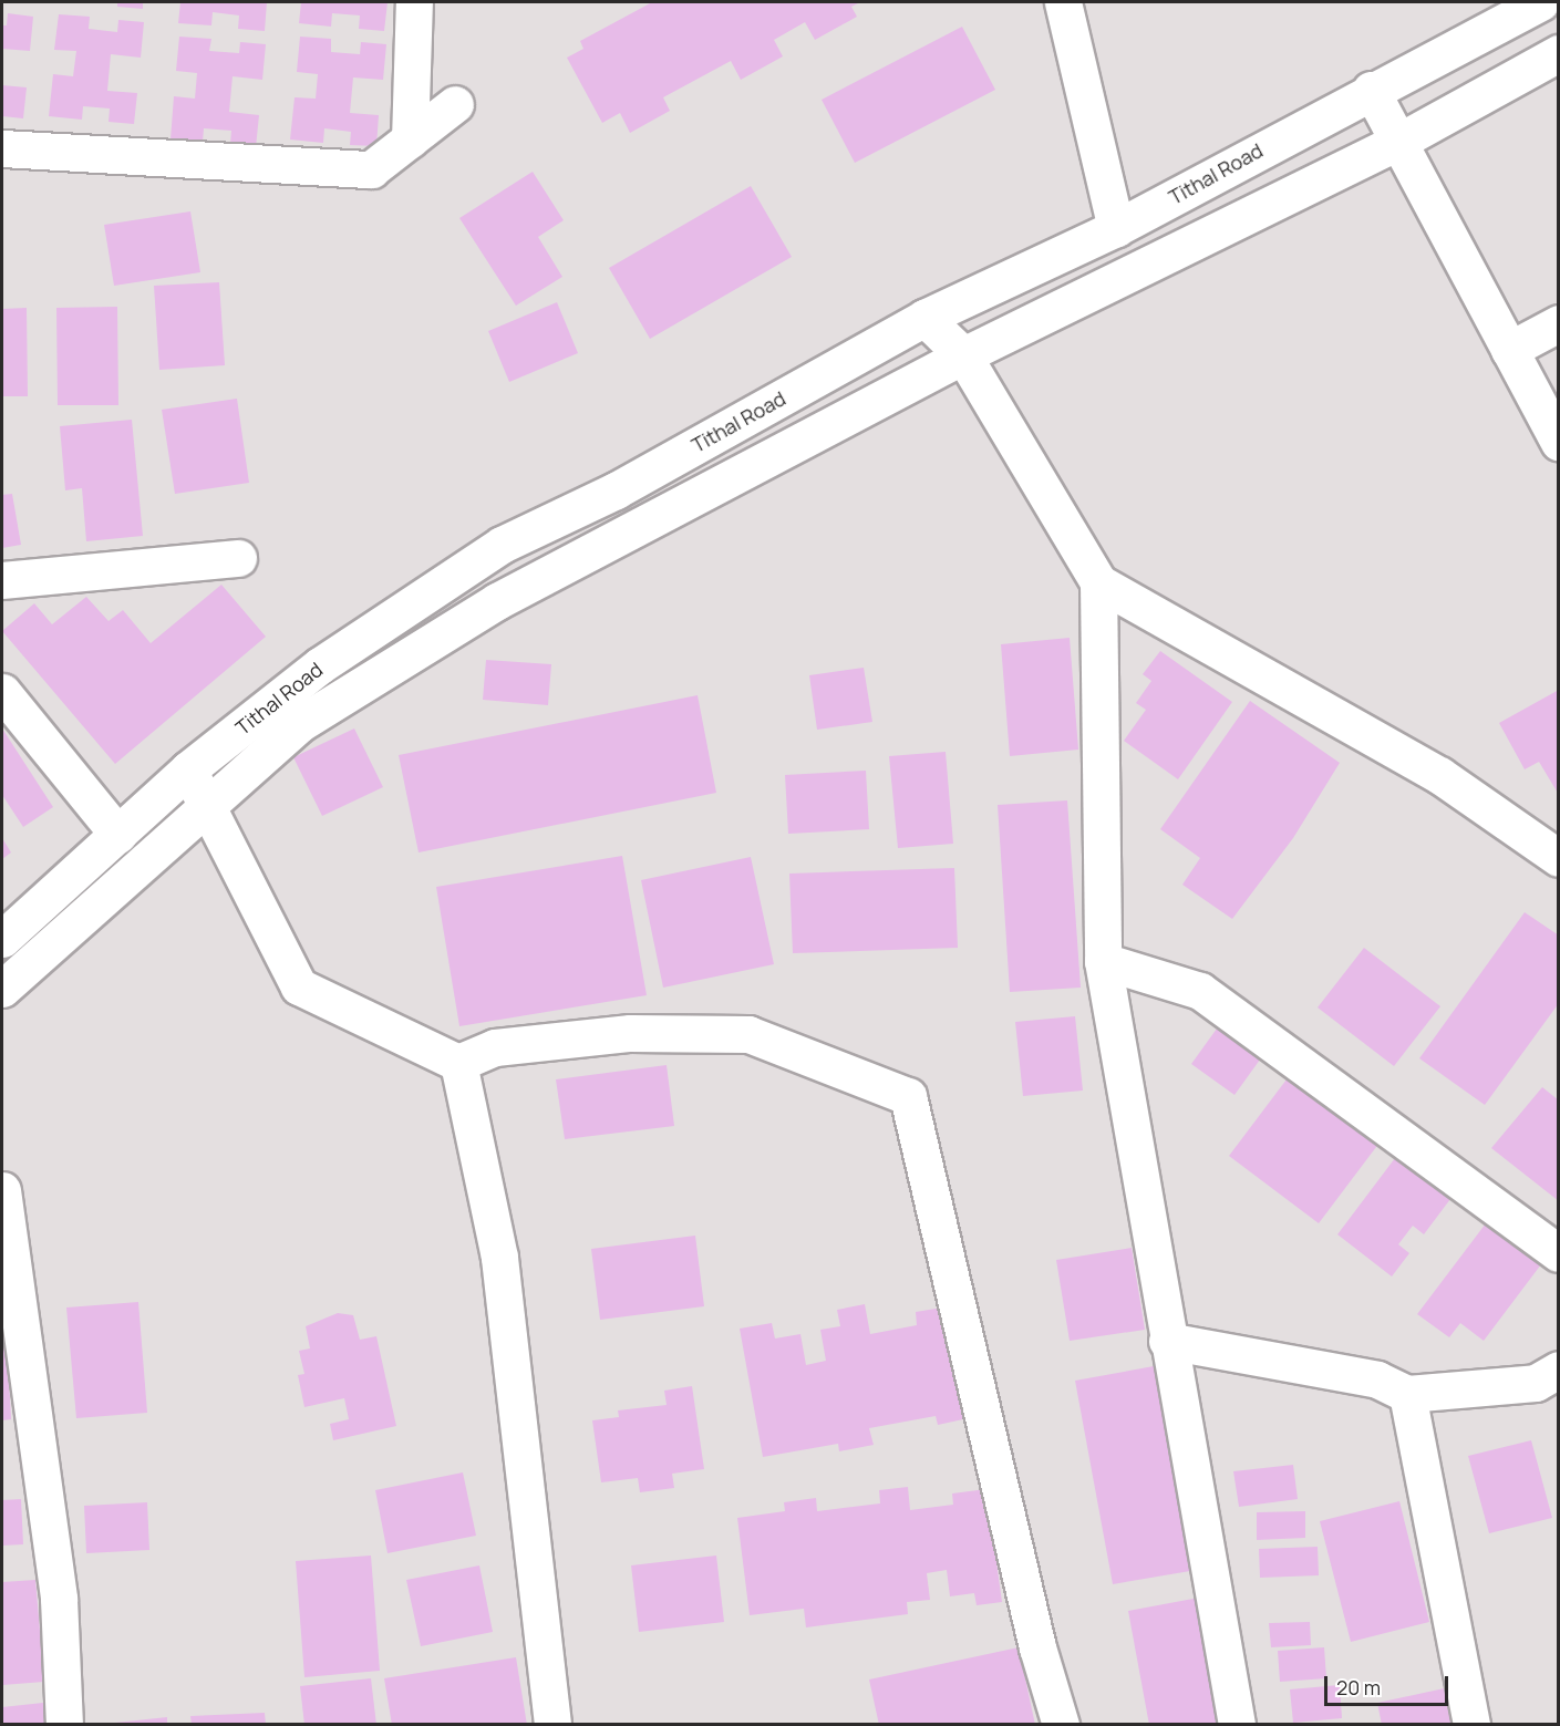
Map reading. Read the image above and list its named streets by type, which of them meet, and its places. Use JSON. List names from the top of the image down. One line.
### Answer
{"streets":{"street":["Tithal Road"]},"scale_bar":"20 m"}
